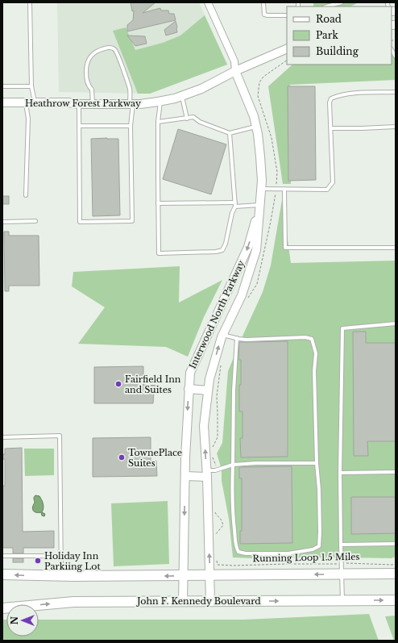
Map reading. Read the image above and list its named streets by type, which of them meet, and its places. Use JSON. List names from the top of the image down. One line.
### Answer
{"streets":{"main road":["John F. Kennedy Boulevard"],"street":["Heathrow Forest Parkway","Interwood North Parkway"],"path":["Running Loop 1.5 Miles"]},"crossings":[["Heathrow Forest Parkway","Interwood North Parkway"],["Interwood North Parkway","John F. Kennedy Boulevard"]],"places":["Fairfield Inn and Suites","TownePlace Suites","Holiday Inn Parkiing Lot"],"legend":["Road","Park","Building"],"north":"left"}
